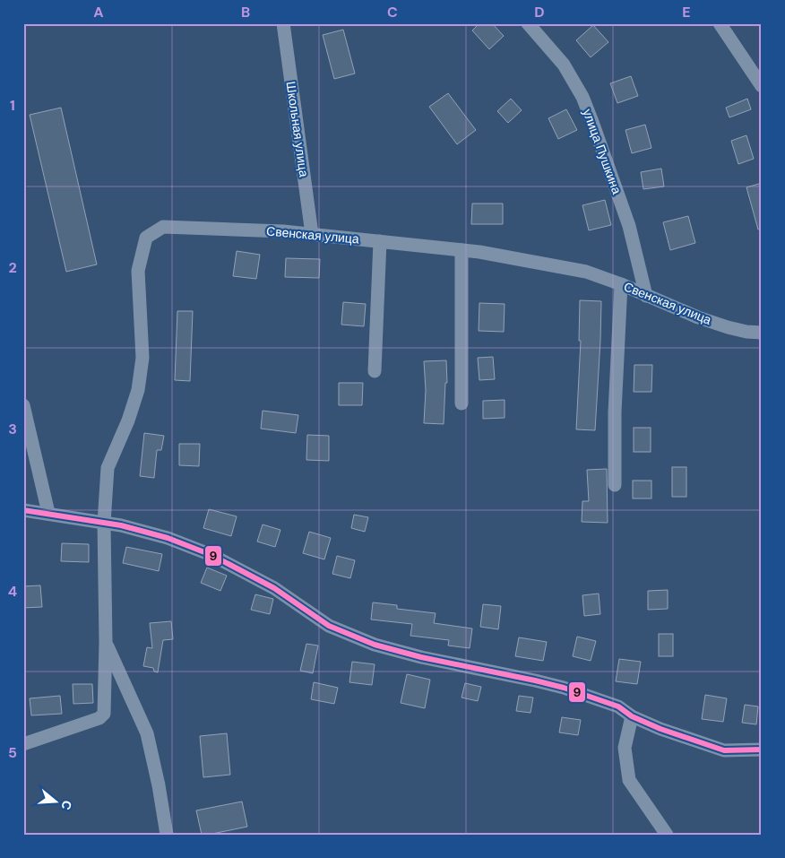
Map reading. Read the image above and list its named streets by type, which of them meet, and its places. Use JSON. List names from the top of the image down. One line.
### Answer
{"streets":{"street":["Школьная улица","улица Пушкина","Свенская улица"]},"crossings":[["Школьная улица","Свенская улица"],["улица Пушкина","Свенская улица"]],"lines":["transit line 9"],"north":"right","grid":{"columns":["A","B","C","D","E"],"rows":["1","2","3","4","5"]}}
